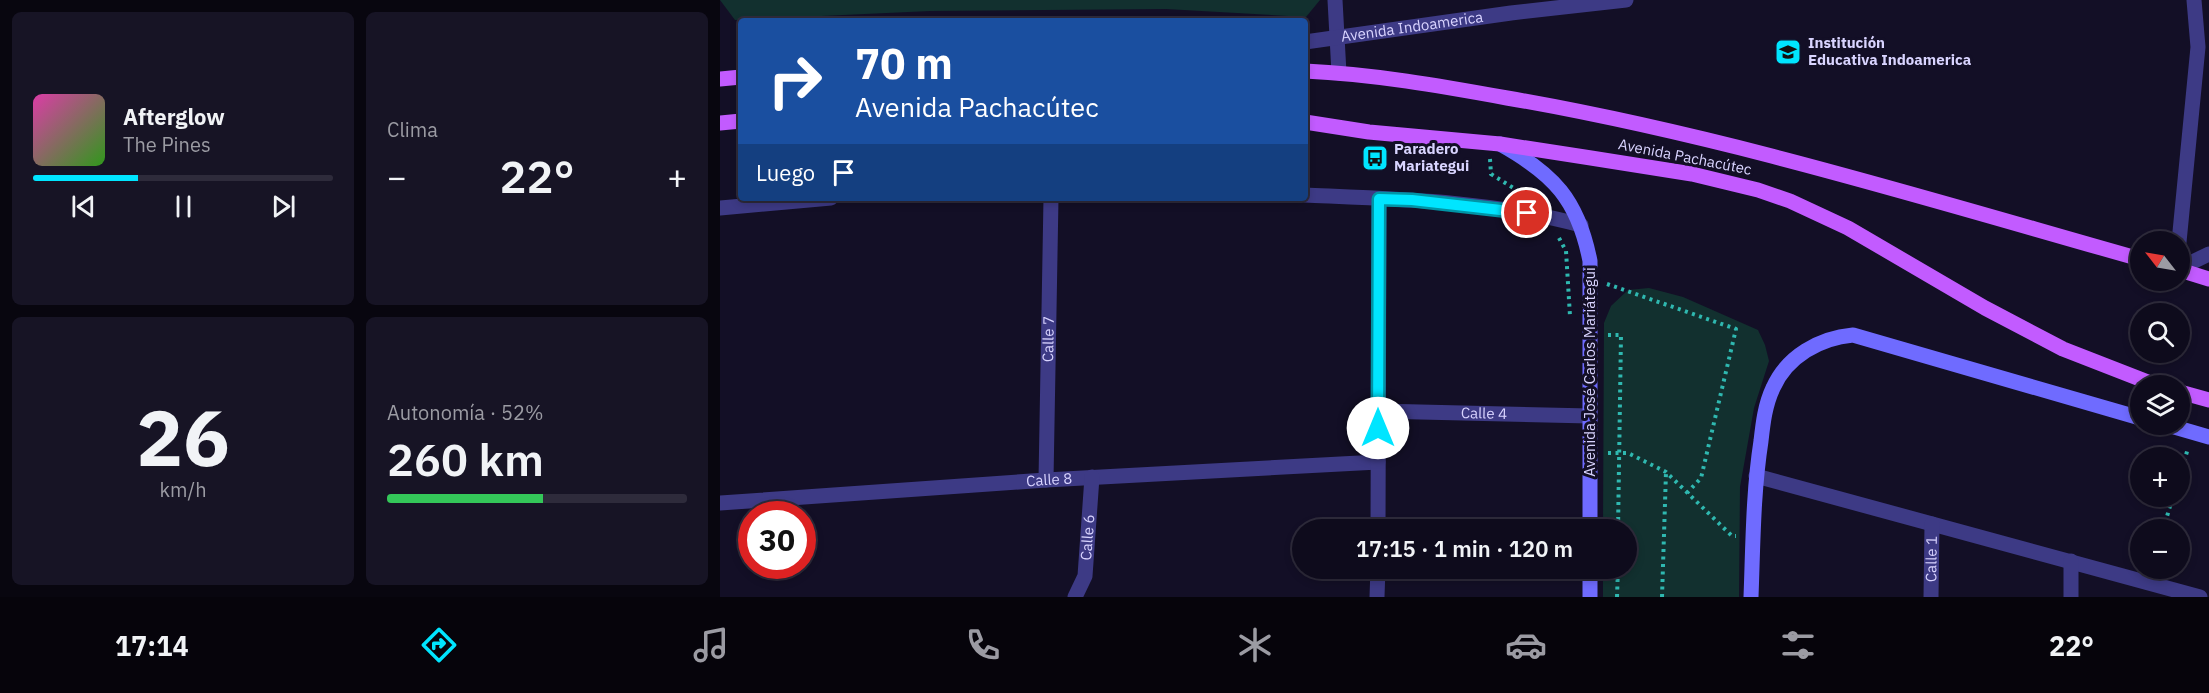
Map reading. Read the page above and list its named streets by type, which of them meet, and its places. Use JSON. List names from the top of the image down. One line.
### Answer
{"streets":{"main road":["Avenida Pachacútec"],"street":["Avenida Indoamerica","Calle 7","Avenida José Carlos Mariátegui","Calle 4","Calle 8","Calle 6","Calle 1"]},"crossings":[["Avenida Pachacútec","Avenida José Carlos Mariátegui"],["Calle 7","Calle 8"],["Avenida José Carlos Mariátegui","Calle 4"],["Calle 8","Calle 6"]],"places":{"school or university":["Institución Educativa Indoamerica"],"bus stop":["Paradero Mariategui"]},"north":"top left","page":{"tile":["Clima",["26","km/h"],["Autonomía · 52%","260 km"]],"turn":["70 m","Avenida Pachacútec"],"song":["Afterglow","The Pines"],"then":"Luego","heat":["−","22°","+"],"map_buttons":["+","−"],"limit":"30","trip":"17:15 · 1 min · 120 m","tabs":["17:14","22°"]}}
